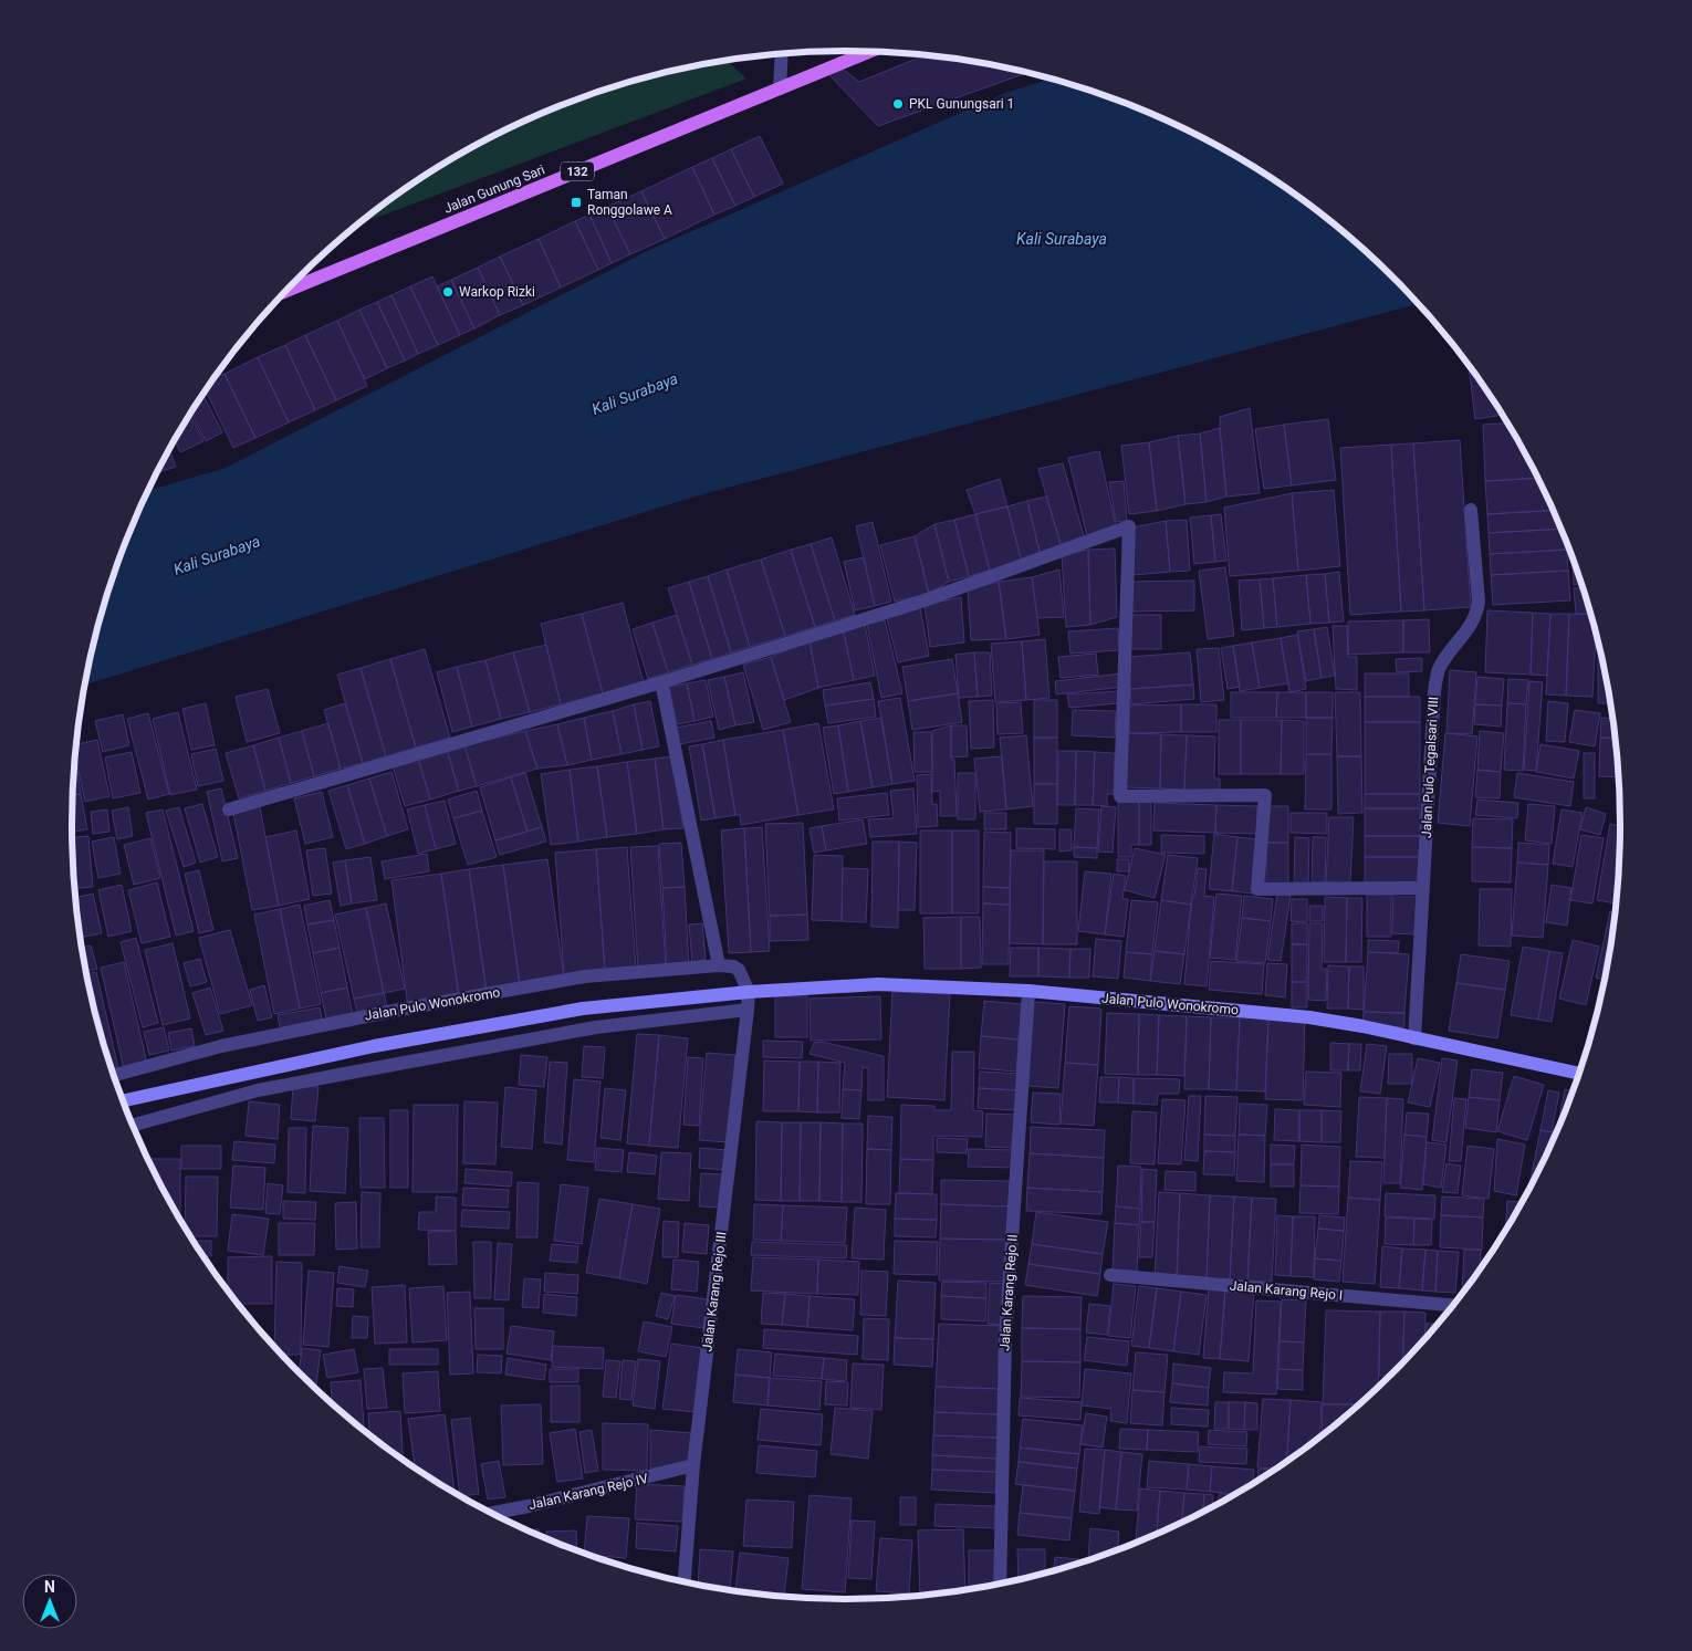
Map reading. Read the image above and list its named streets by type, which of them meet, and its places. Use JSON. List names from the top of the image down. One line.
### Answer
{"streets":{"main road":["132","Jalan Gunung Sari","Jalan Pulo Wonokromo"],"street":["Jalan Pulo Tegalsari VIII","Jalan Karang Rejo I","Jalan Karang Rejo III","Jalan Karang Rejo II","Jalan Karang Rejo IV"]},"crossings":[["Jalan Pulo Tegalsari VIII","Jalan Pulo Wonokromo"],["Jalan Pulo Wonokromo","Jalan Karang Rejo III"],["Jalan Pulo Wonokromo","Jalan Karang Rejo II"],["Jalan Karang Rejo III","Jalan Karang Rejo IV"]],"water":["Kali Surabaya"],"places":{"other":["PKL Gunungsari 1","Warkop Rizki"],"transit":["Taman Ronggolawe A"]},"north":"top"}
